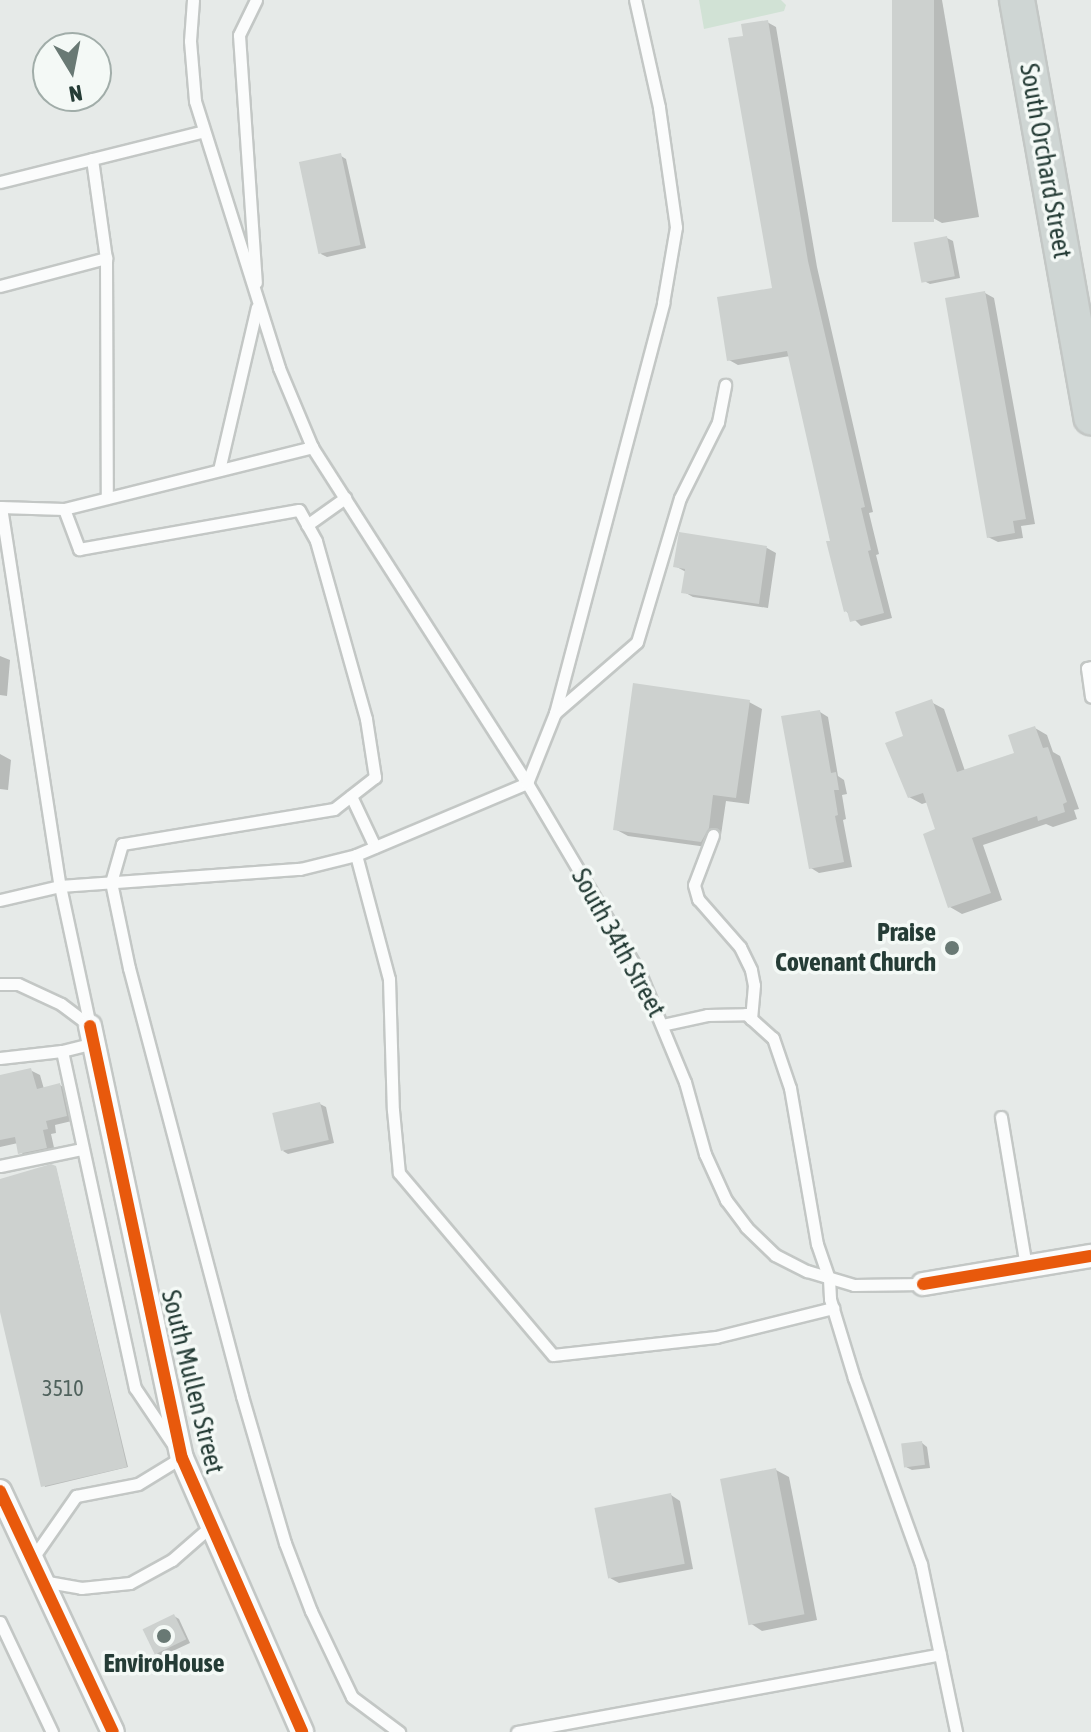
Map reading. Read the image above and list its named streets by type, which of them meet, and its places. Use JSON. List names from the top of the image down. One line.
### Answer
{"streets":{"main road":["South Orchard Street"],"street":["South 34th Street","South Mullen Street"]},"places":["Praise Covenant Church","EnviroHouse"],"house_numbers":["3510"],"north":"bottom"}
